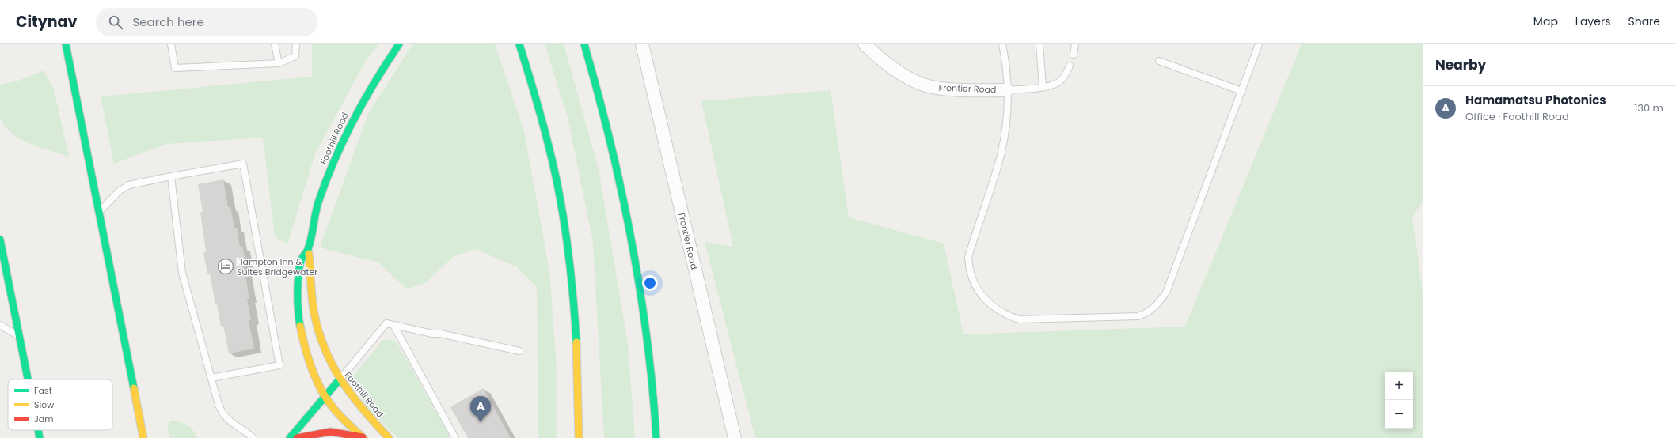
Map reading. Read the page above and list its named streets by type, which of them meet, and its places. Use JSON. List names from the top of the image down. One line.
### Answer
{"streets":{"main road":["Foothill Road"],"street":["Frontier Road"]},"places":{"hotel":["Hampton Inn & Suites Bridgewater"]},"legend":["Fast","Slow","Jam"],"page":{"header":"Citynav","search":"Search here","nav":["Map","Layers","Share"],"heading":"Nearby","list":[{"mark":"A","name":"Hamamatsu Photonics","note":"Office · Foothill Road","value":"130 m"}],"map_buttons":["+","−"],"pins":"A"}}
